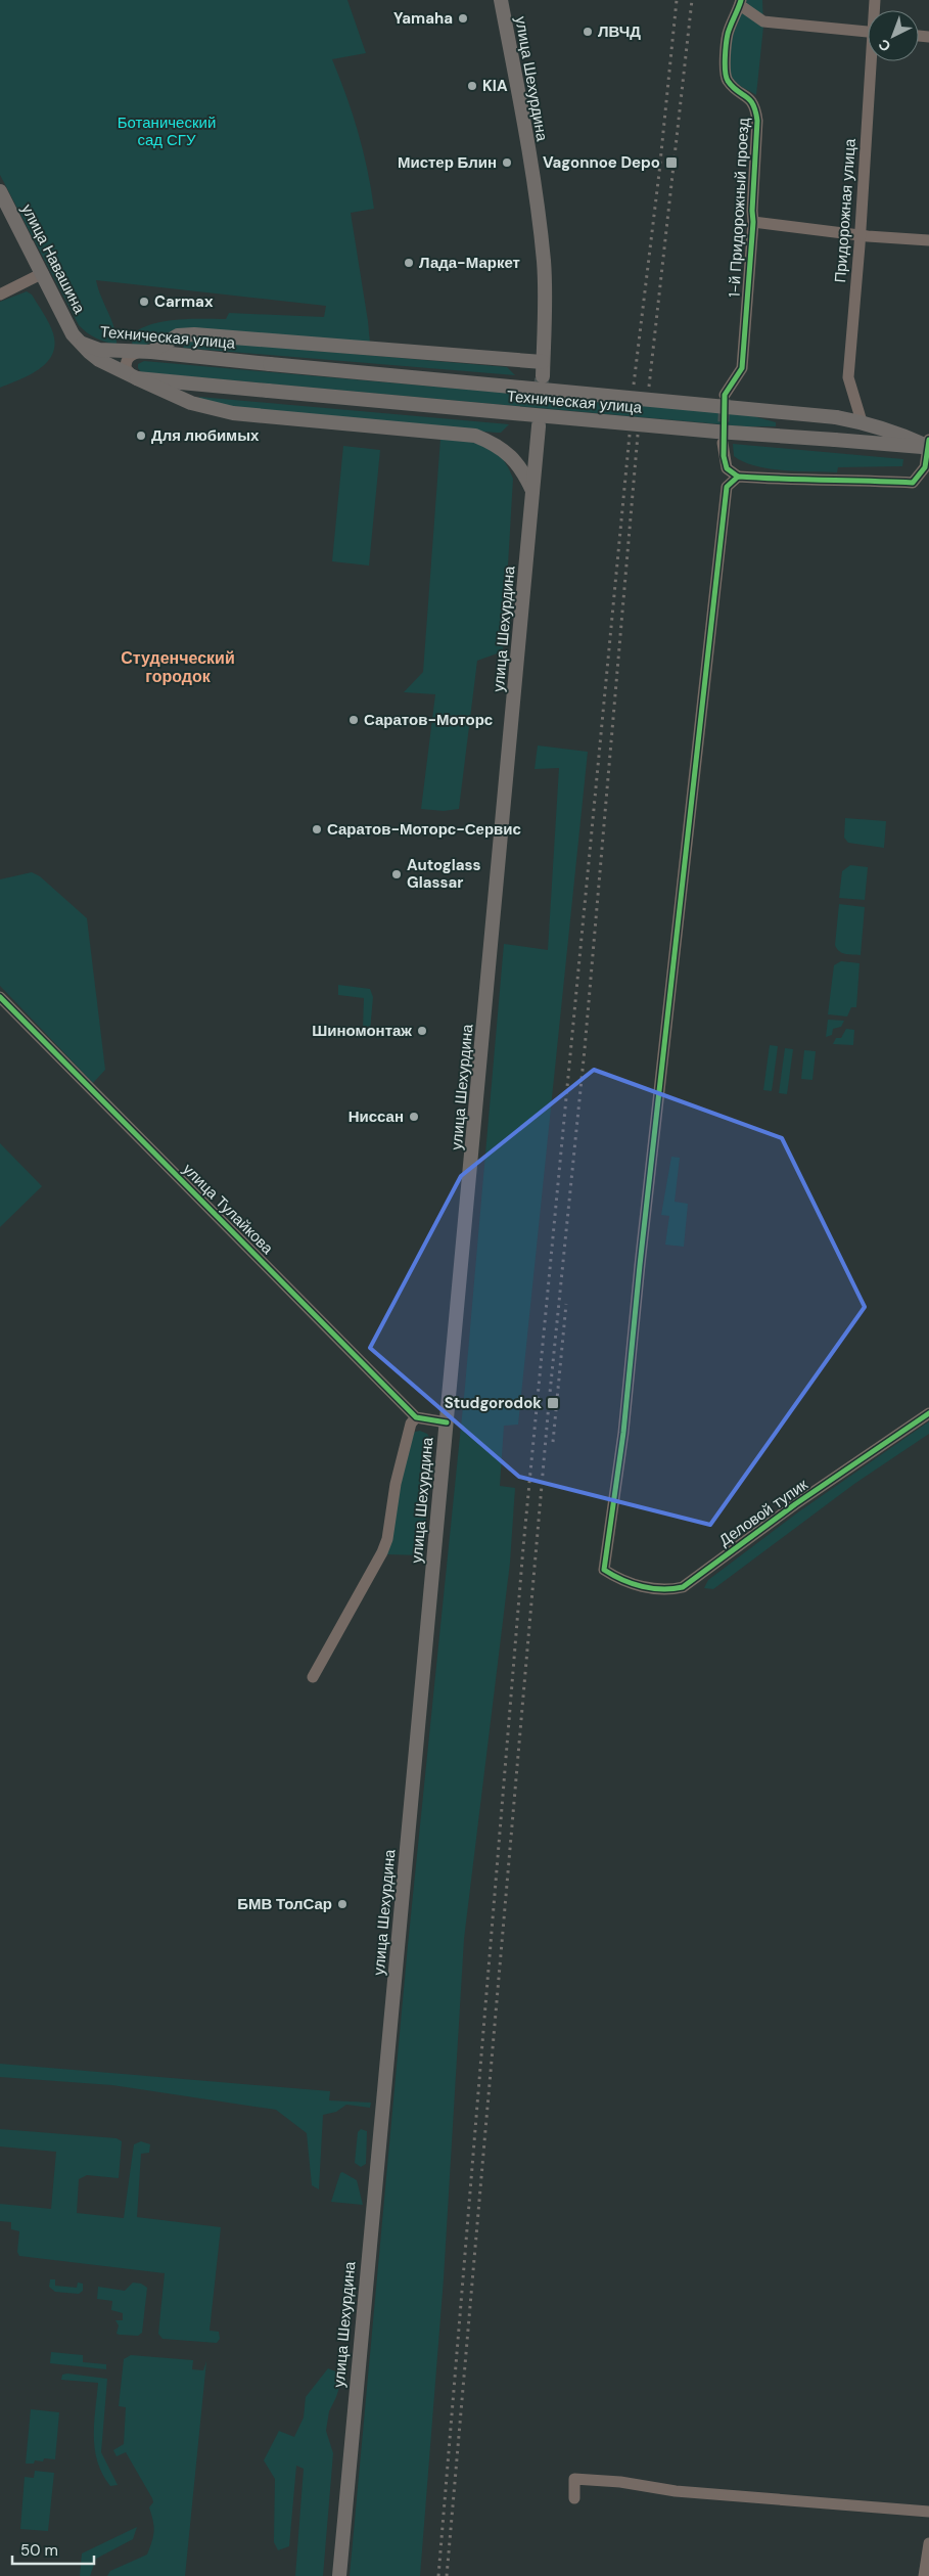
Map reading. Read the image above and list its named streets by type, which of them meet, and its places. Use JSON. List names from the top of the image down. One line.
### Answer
{"streets":{"main road":["улица Шехурдина","улица Навашина","Техническая улица"],"street":["1-й Придорожный проезд","Придорожная улица","улица Тулайкова","Деловой тупик"]},"crossings":[["Придорожная улица","Техническая улица"],["улица Навашина","Техническая улица"]],"districts":["Студенческий городок"],"parks":["Ботанический сад СГУ"],"places":{"other":["Yamaha","ЛВЧД","KIA","Мистер Блин","Лада-Маркет","Carmax","Для любимых","Саратов-Моторс","Саратов-Моторс-Сервис","Autoglass Glassar","Шиномонтаж","Ниссан","БМВ ТолСар"],"transit":["Vagonnoe Depo","Studgorodok"]},"scale_bar":"50 m","north":"bottom left"}
